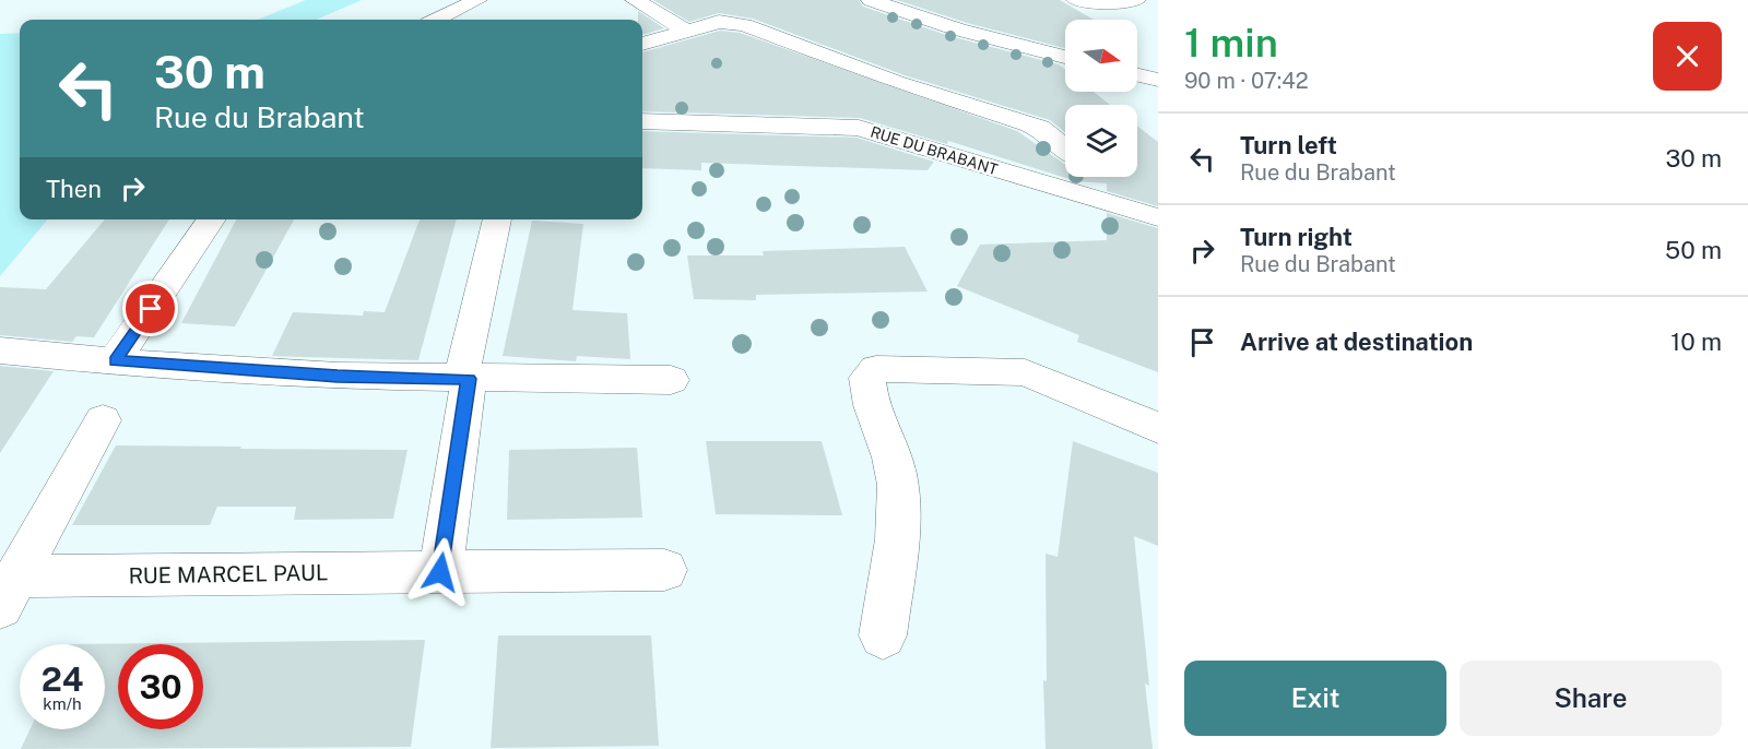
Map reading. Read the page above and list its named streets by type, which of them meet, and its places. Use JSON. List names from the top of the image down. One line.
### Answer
{"streets":{"street":["RUE DU BRABANT","RUE MARCEL PAUL"]},"north":"right","page":{"heading":["1 min","90 m · 07:42"],"turn":["30 m","Rue du Brabant"],"list":[{"name":"Turn left","note":"Rue du Brabant","value":"30 m"},{"name":"Turn right","note":"Rue du Brabant","value":"50 m"},{"name":"Arrive at destination","value":"10 m"}],"then":"Then","speed":"24 km/h","limit":"30","buttons":["Exit","Share"]}}
